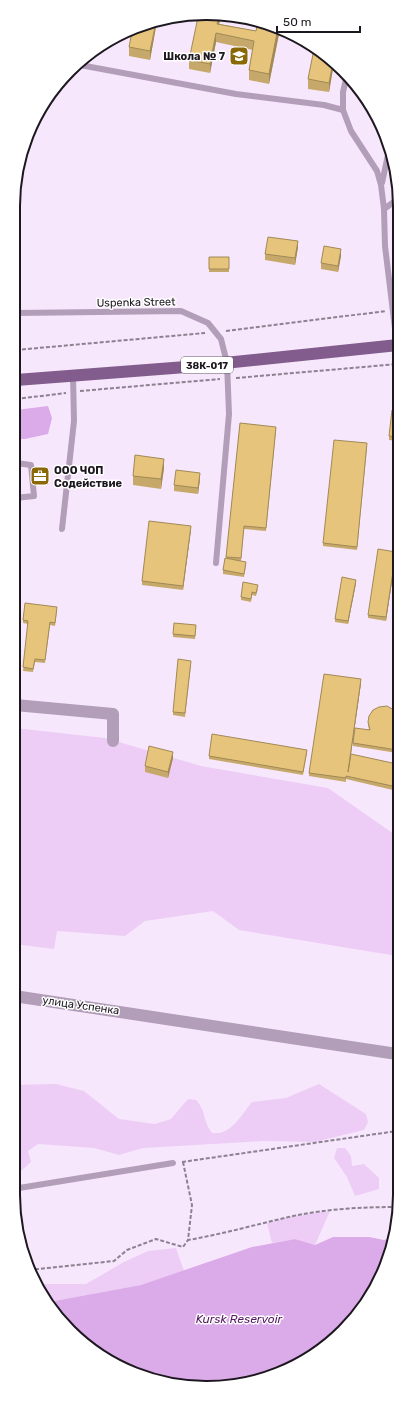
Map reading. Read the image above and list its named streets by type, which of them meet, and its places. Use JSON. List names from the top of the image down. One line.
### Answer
{"streets":{"main road":["38К-017"],"street":["улица Успенка"],"lane":["Uspenka Street"]},"crossings":[["Uspenka Street","38К-017"]],"water":["Kursk Reservoir"],"places":{"school or university":["Школа № 7"],"office":["ООО ЧОП Содействие"]},"scale_bar":"50 m"}
